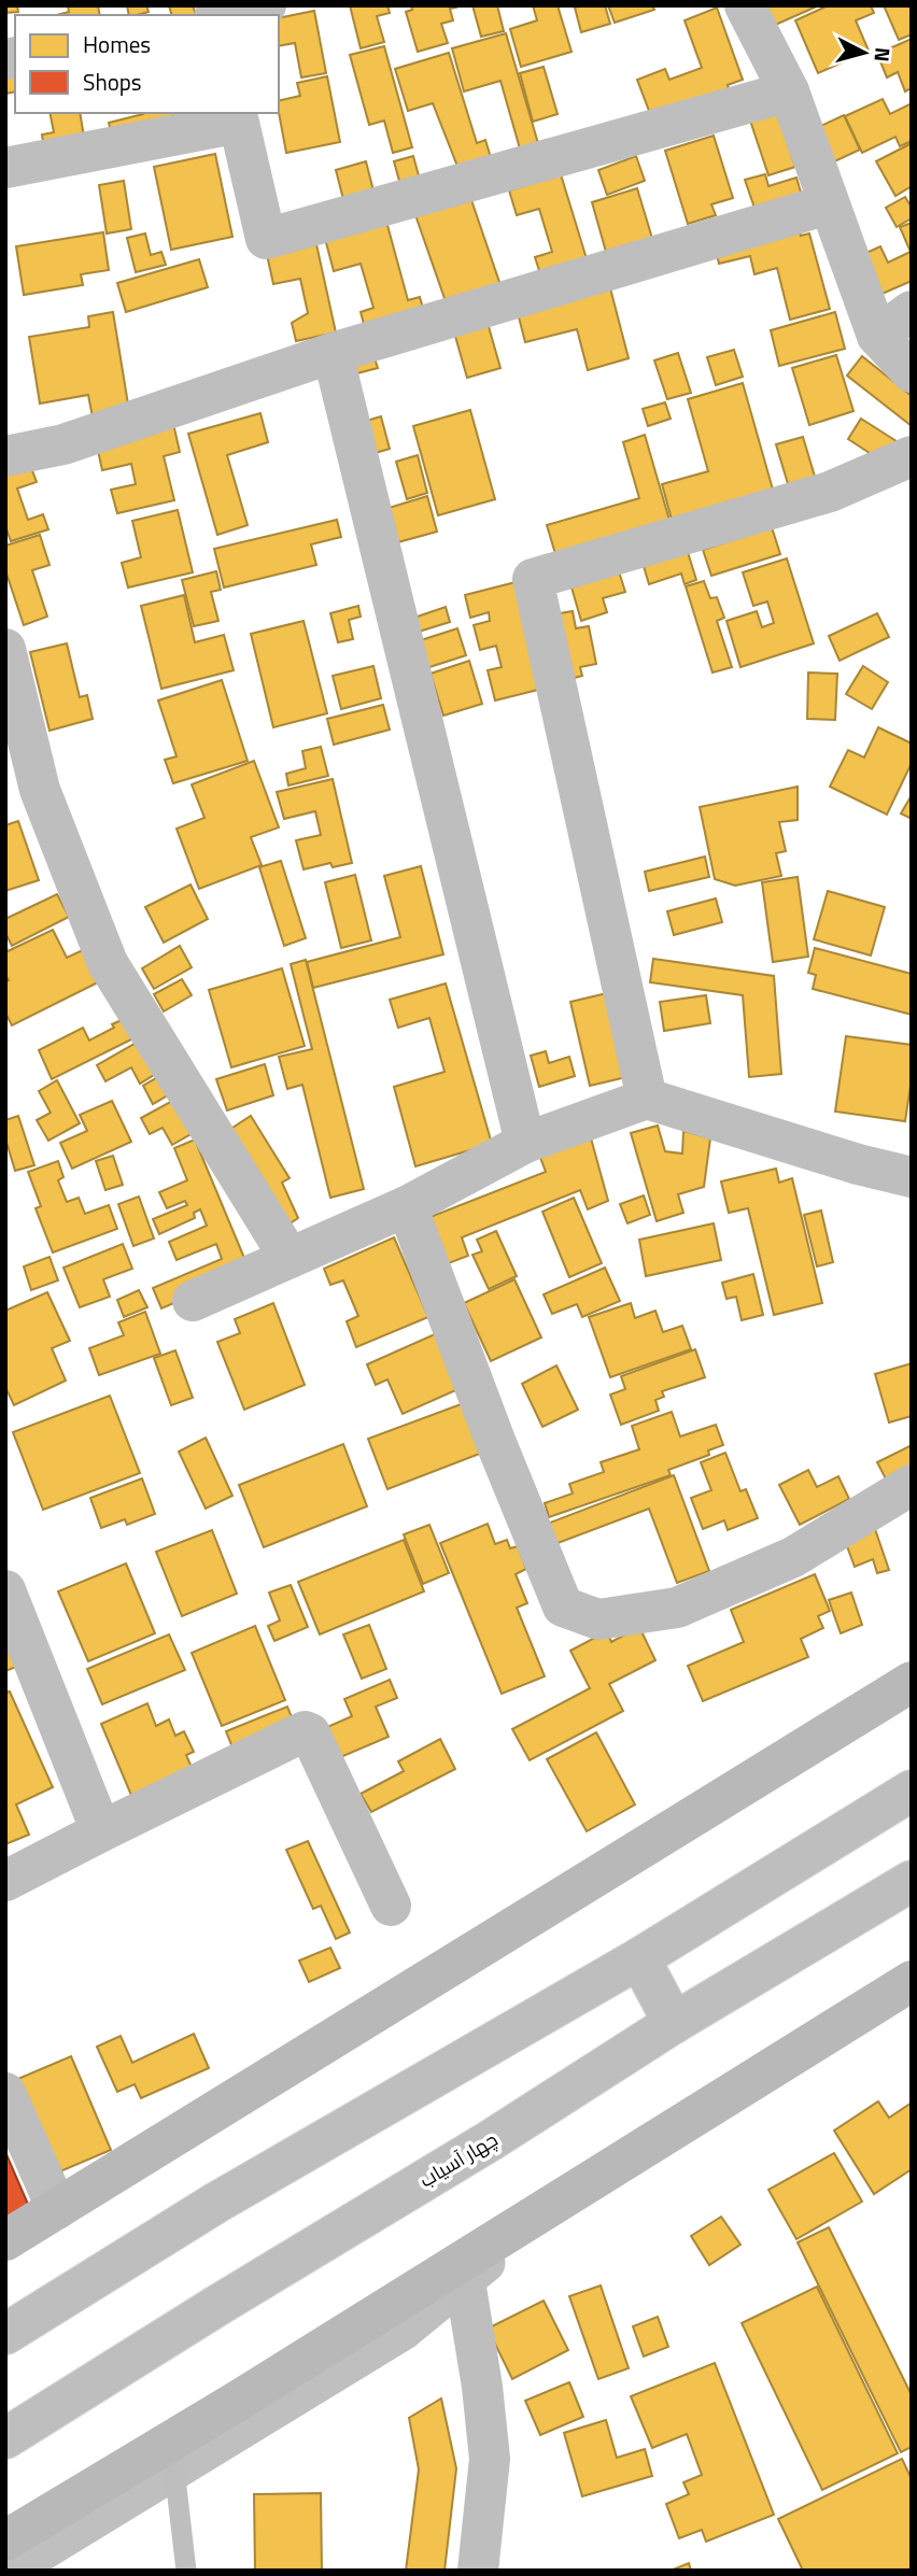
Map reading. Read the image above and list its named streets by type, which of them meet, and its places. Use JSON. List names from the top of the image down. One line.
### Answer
{"streets":{"main road":["چهار آسیاب"]},"legend":["Homes","Shops"],"north":"right"}
